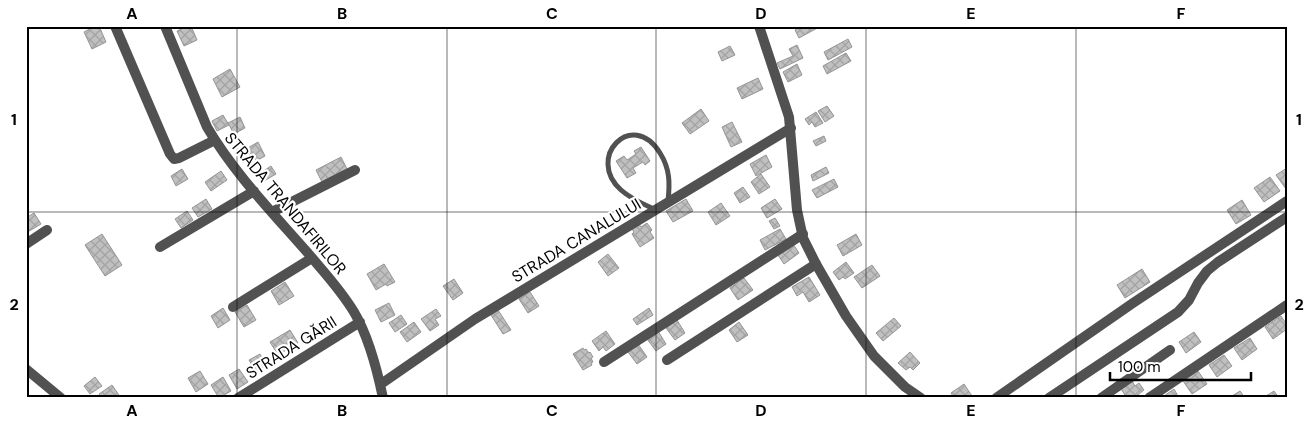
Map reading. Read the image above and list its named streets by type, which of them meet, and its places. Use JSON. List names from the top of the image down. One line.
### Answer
{"streets":{"street":["STRADA TRANDAFIRILOR","STRADA CANALULUI","STRADA GĂRII"]},"crossings":[["STRADA TRANDAFIRILOR","STRADA CANALULUI"],["STRADA TRANDAFIRILOR","STRADA GĂRII"]],"scale_bar":"100 m","grid":{"columns":["A","B","C","D","E","F"],"rows":["1","2"]}}
